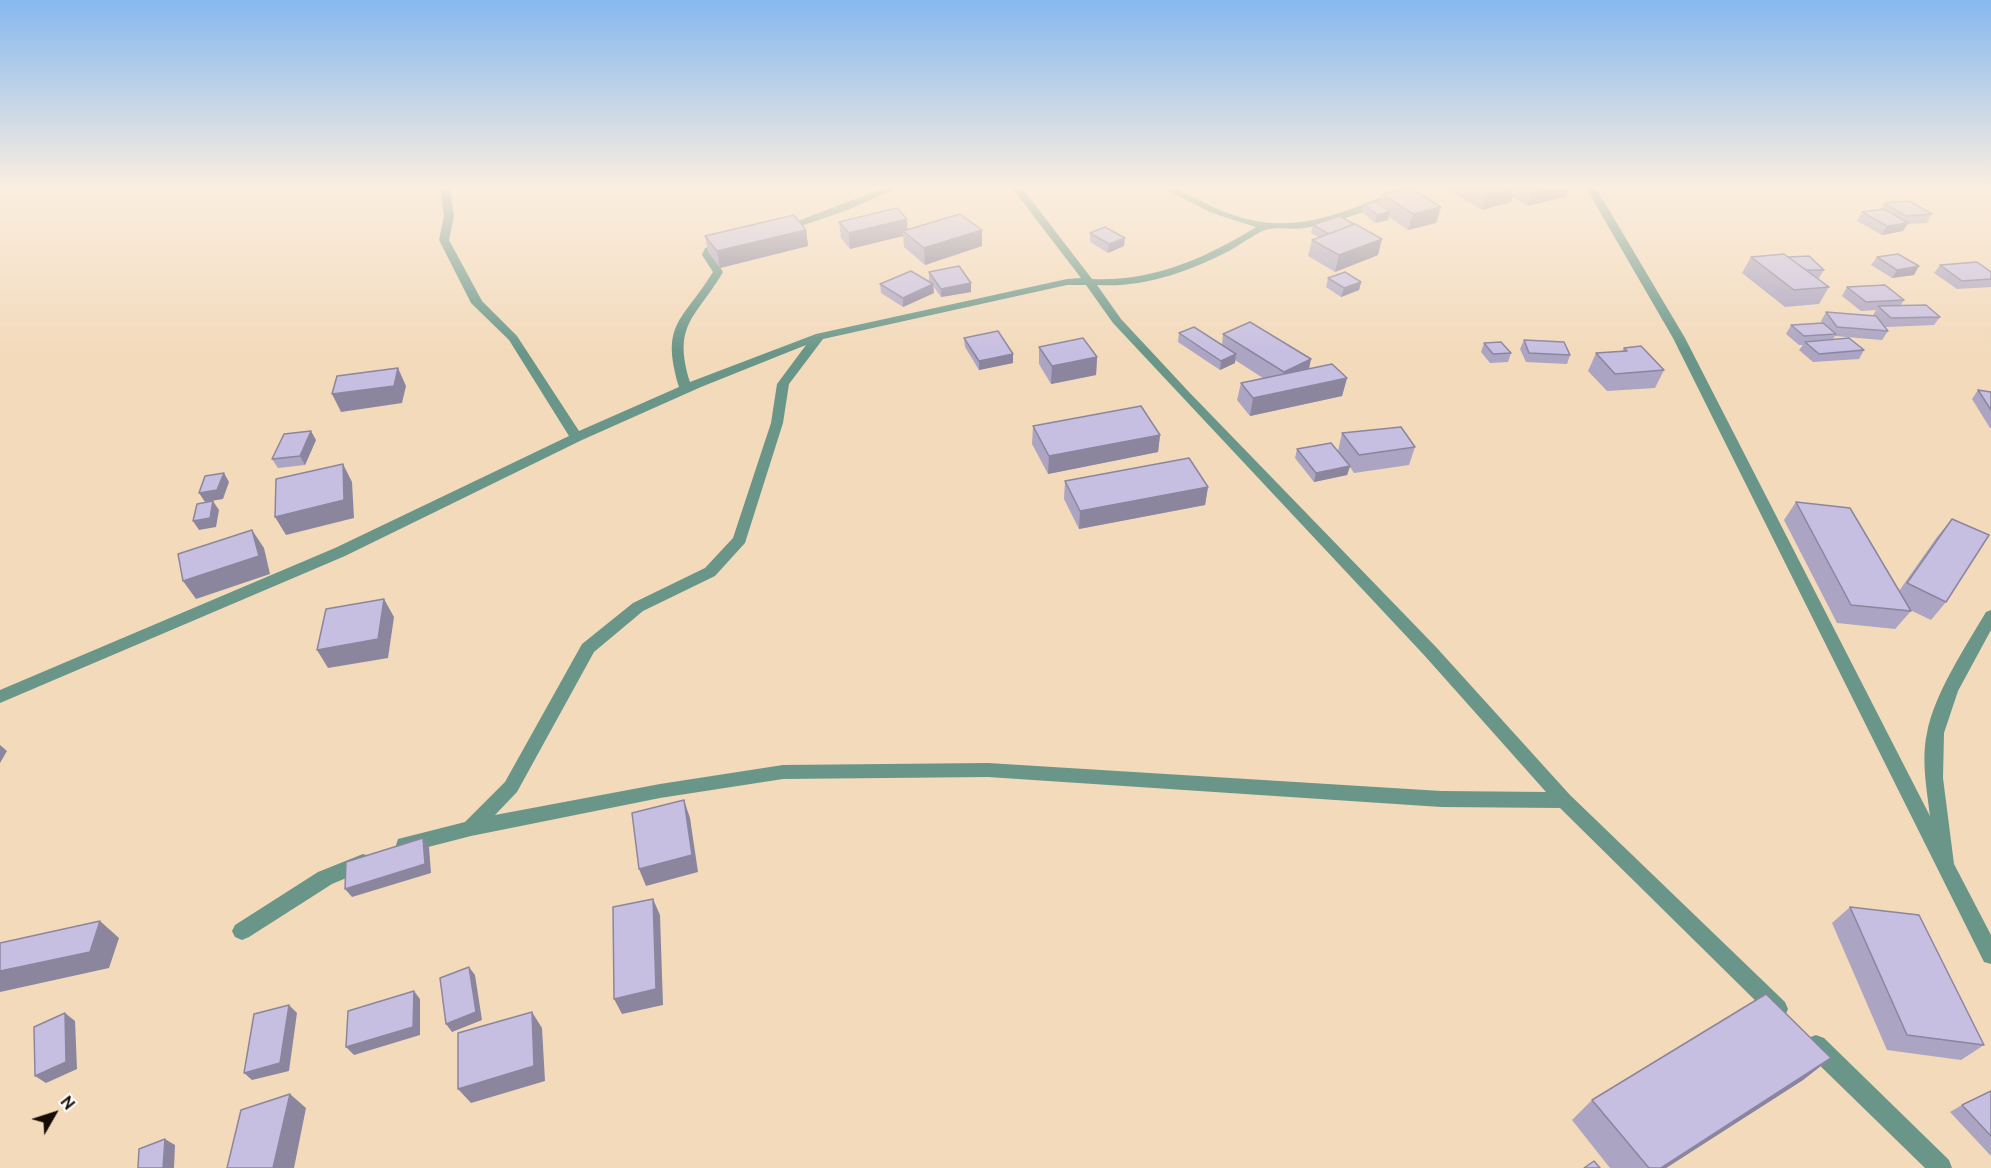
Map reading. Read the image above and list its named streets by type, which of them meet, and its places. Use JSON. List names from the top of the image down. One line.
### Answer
{"north":"top right"}
